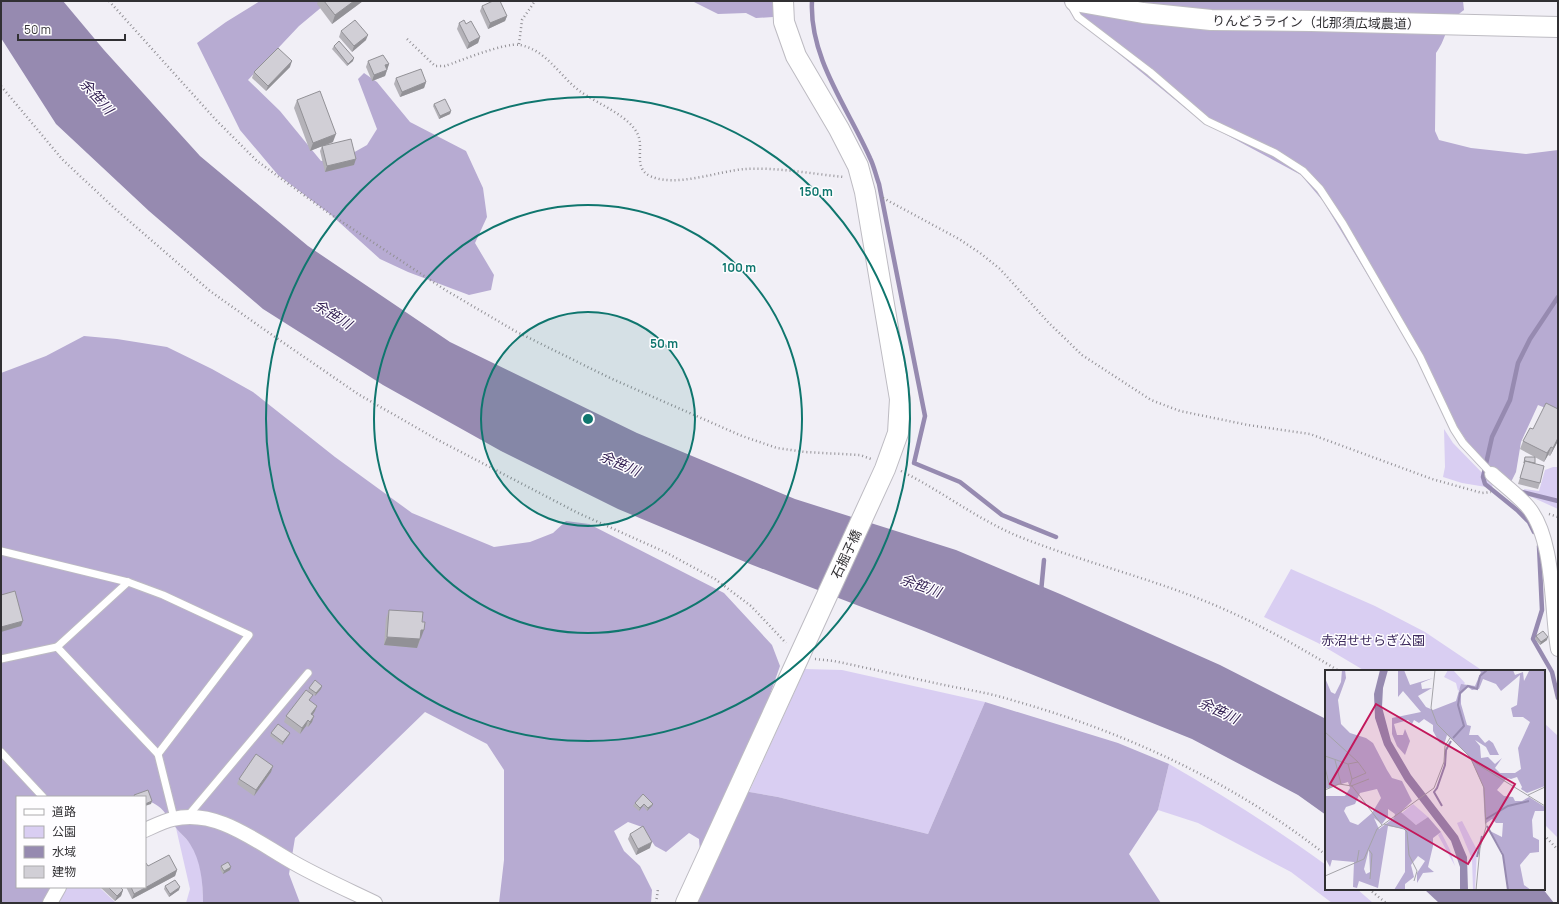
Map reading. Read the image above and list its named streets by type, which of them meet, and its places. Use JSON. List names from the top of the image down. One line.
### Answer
{"streets":{"street":["りんどうライン（北那須広域農道）","石掘子橋"]},"water":["余笹川"],"parks":["赤沼せせらぎ公園"],"legend":["道路","公園","水域","建物"],"scale_bar":"50 m","rings":["150 m","100 m","50 m"]}
